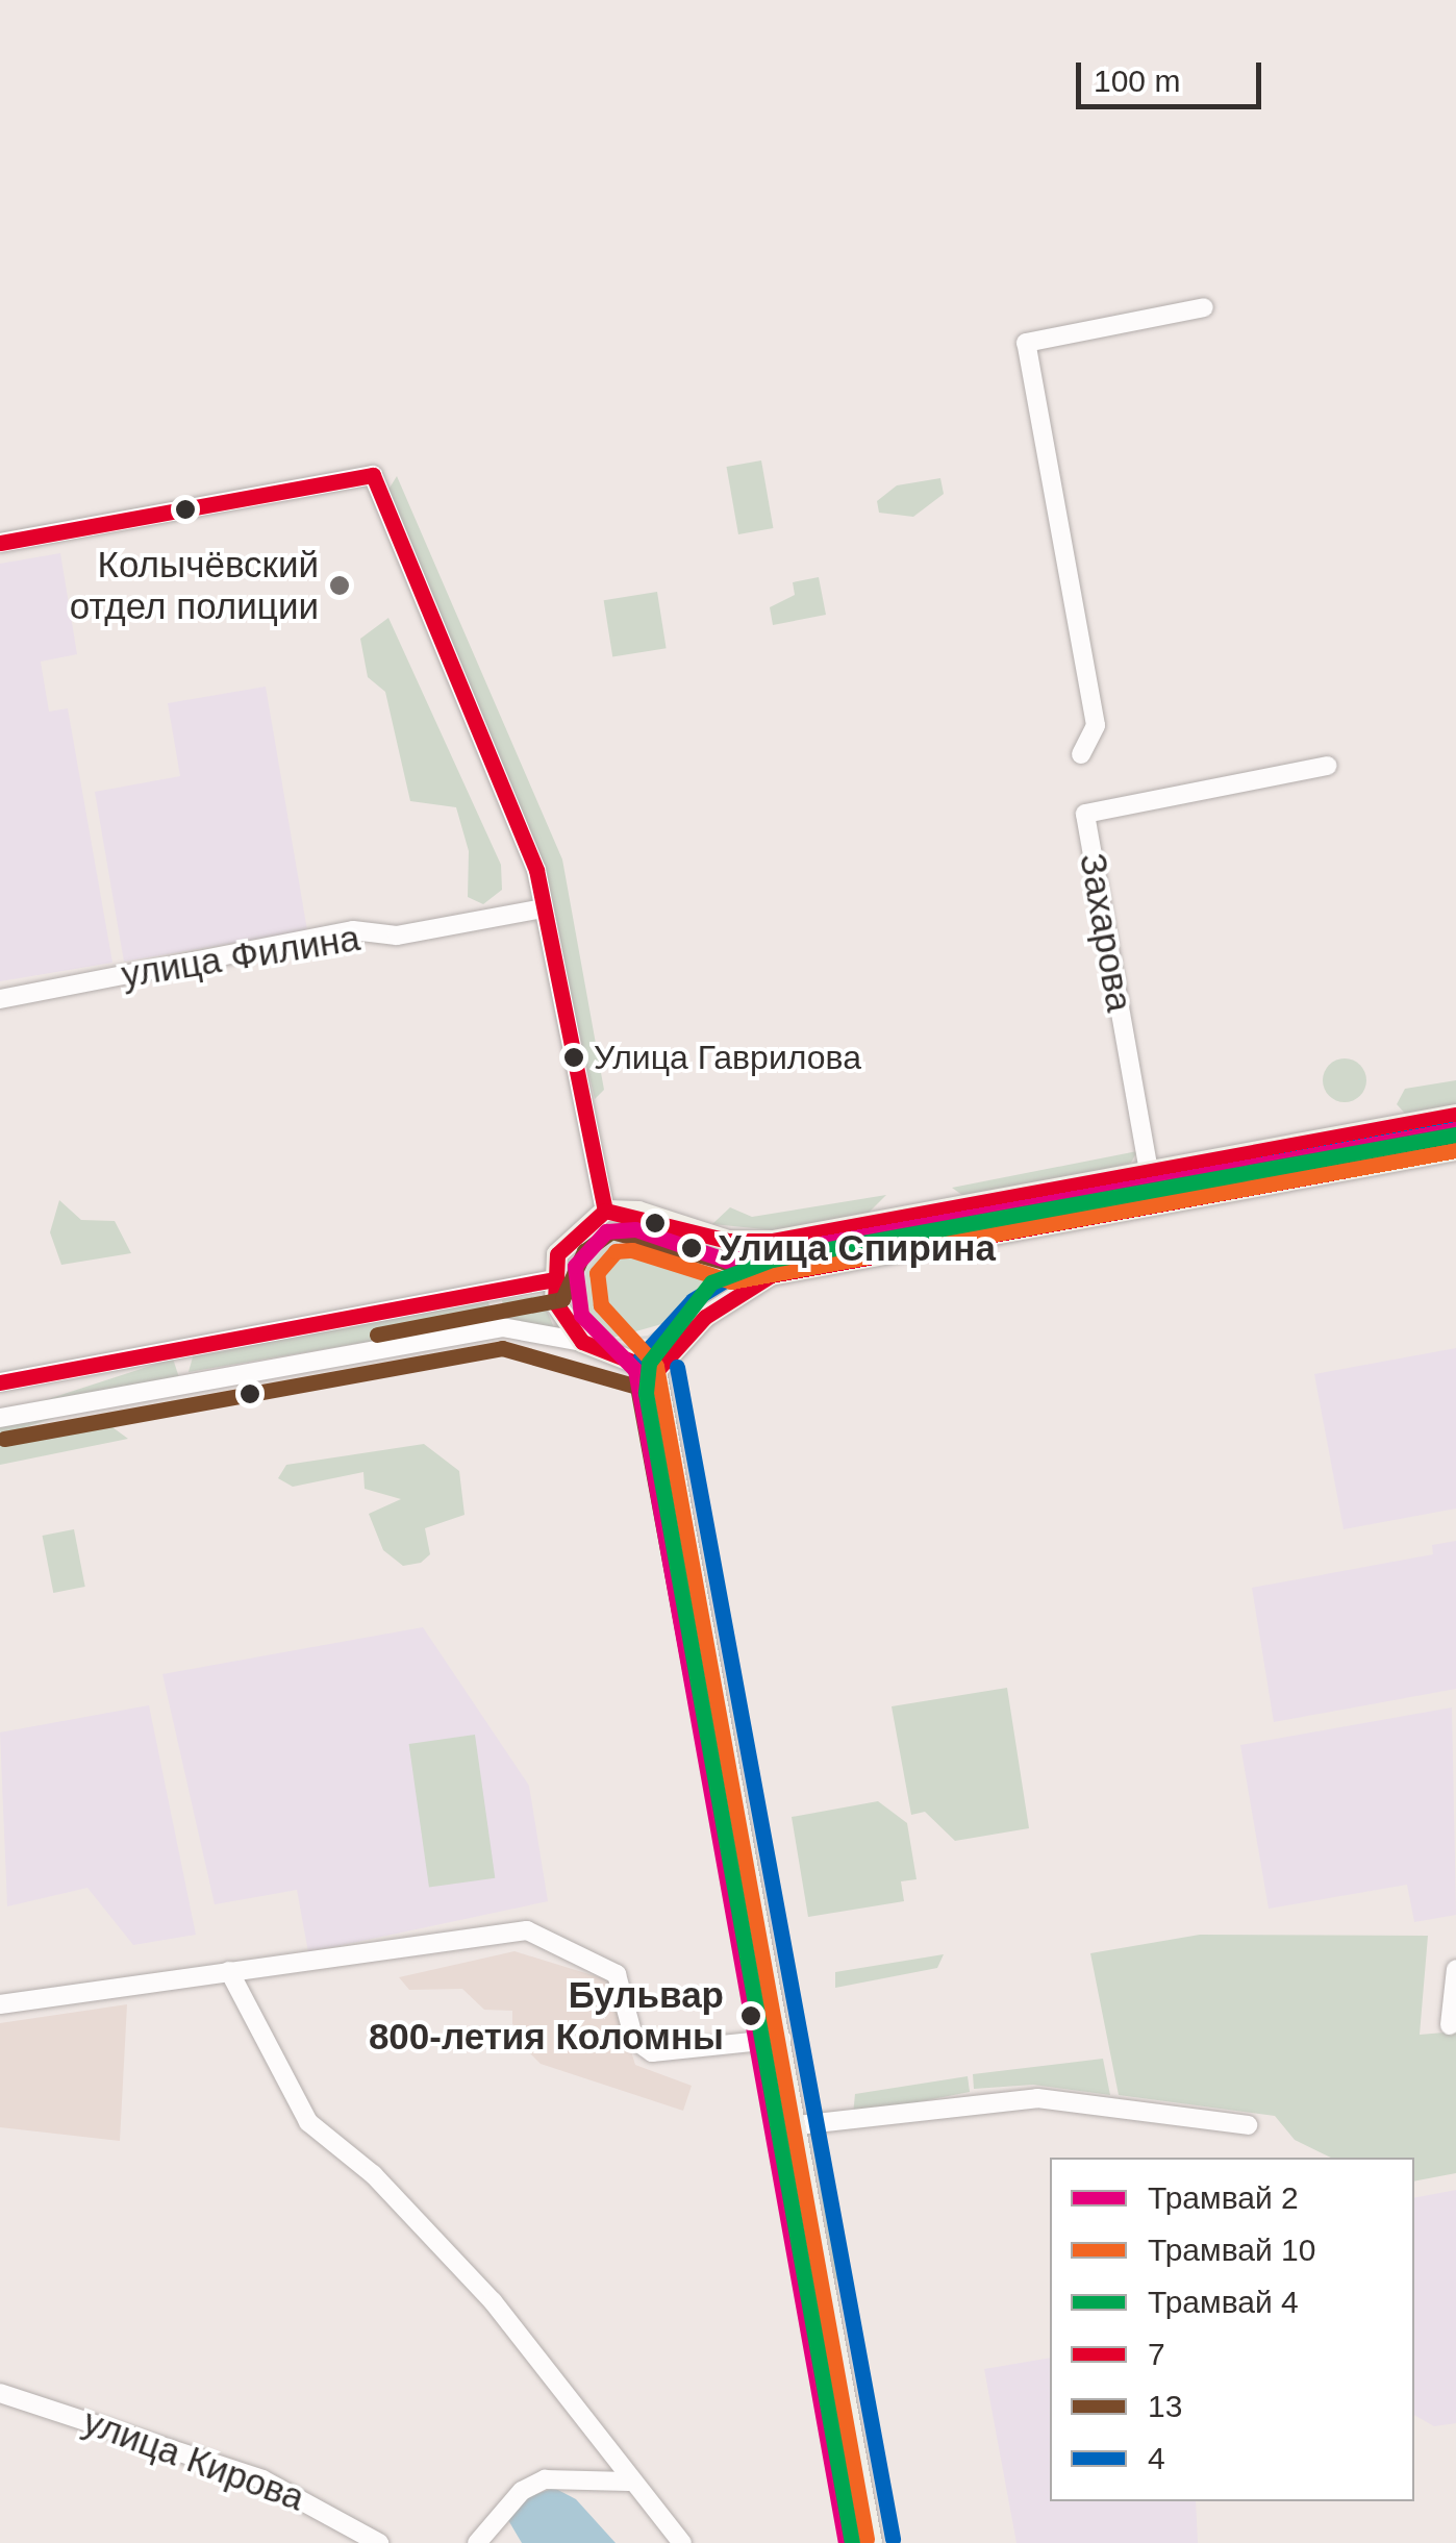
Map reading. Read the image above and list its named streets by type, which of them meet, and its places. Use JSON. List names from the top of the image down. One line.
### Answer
{"streets":{"street":["Захарова","улица Филина","улица Кирова"]},"places":["Колычёвский отдел полиции","Улица Гаврилова","Улица Спирина","Бульвар 800-летия Коломны"],"lines":["transit line 7","tram line 2","transit line 4","tram line 4","transit line 13","tram line 10"],"legend":["Трамвай 2","Трамвай 10","Трамвай 4","7","13","4"],"scale_bar":"100 m"}
